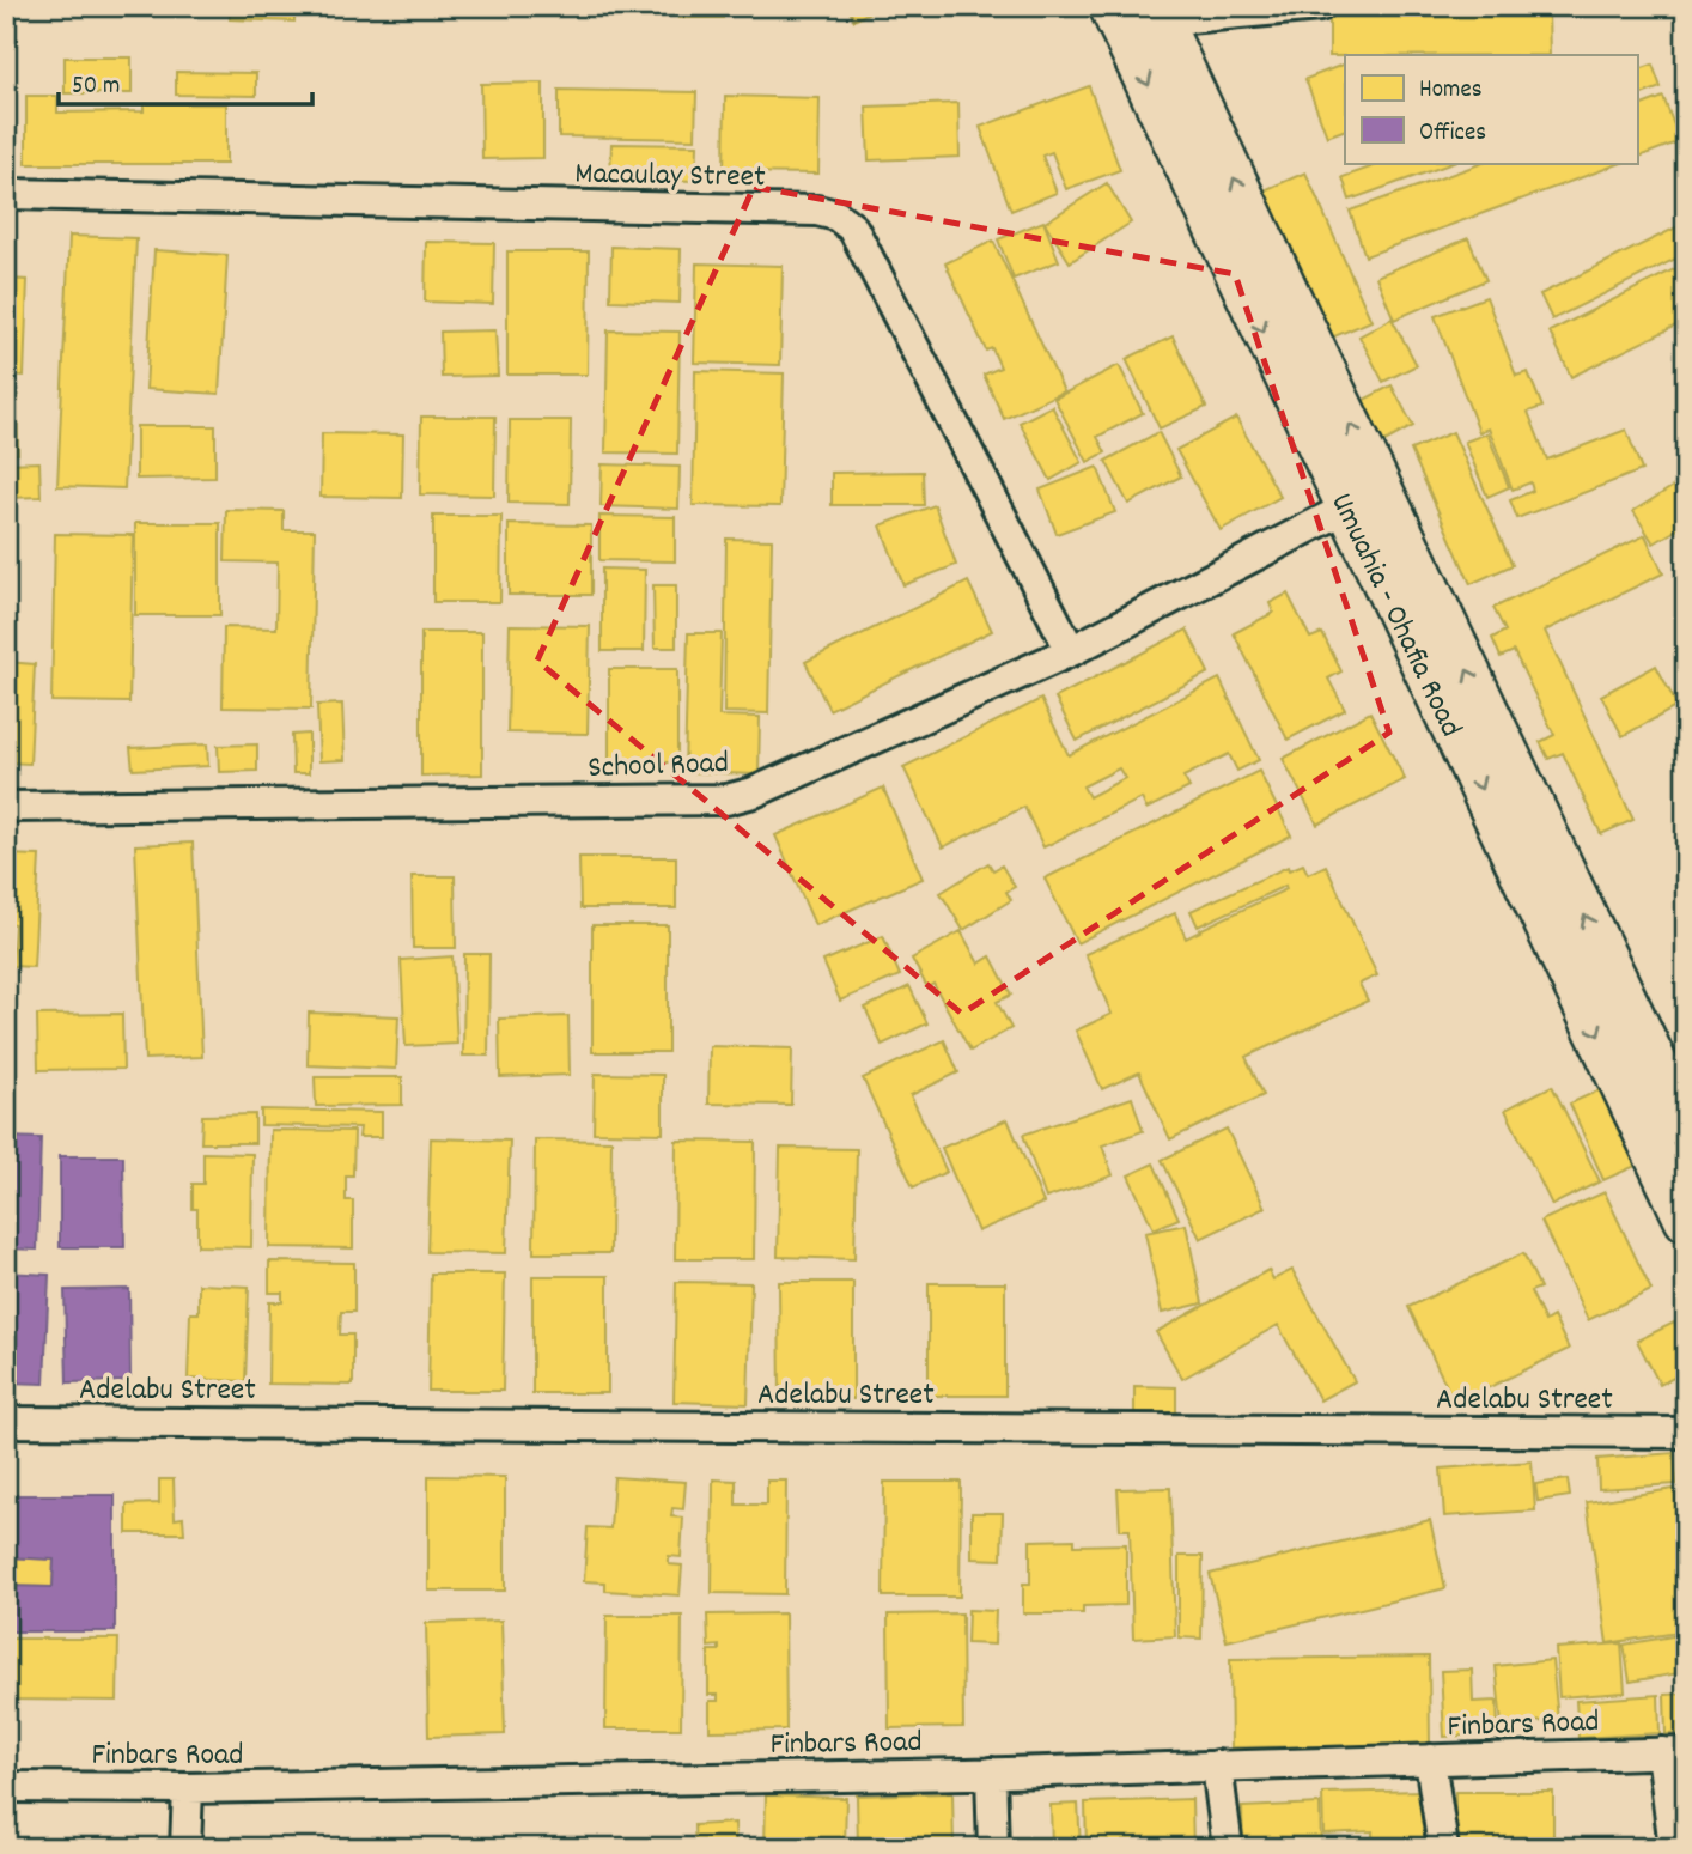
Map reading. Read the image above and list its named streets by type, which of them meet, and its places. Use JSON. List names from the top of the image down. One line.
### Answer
{"streets":{"main road":["Umuahia - Ohafia Road"],"street":["Macaulay Street","School Road","Adelabu Street","Finbars Road"]},"crossings":[["Macaulay Street","School Road"],["Umuahia - Ohafia Road","School Road"]],"legend":["Homes","Offices"],"scale_bar":"50 m"}
